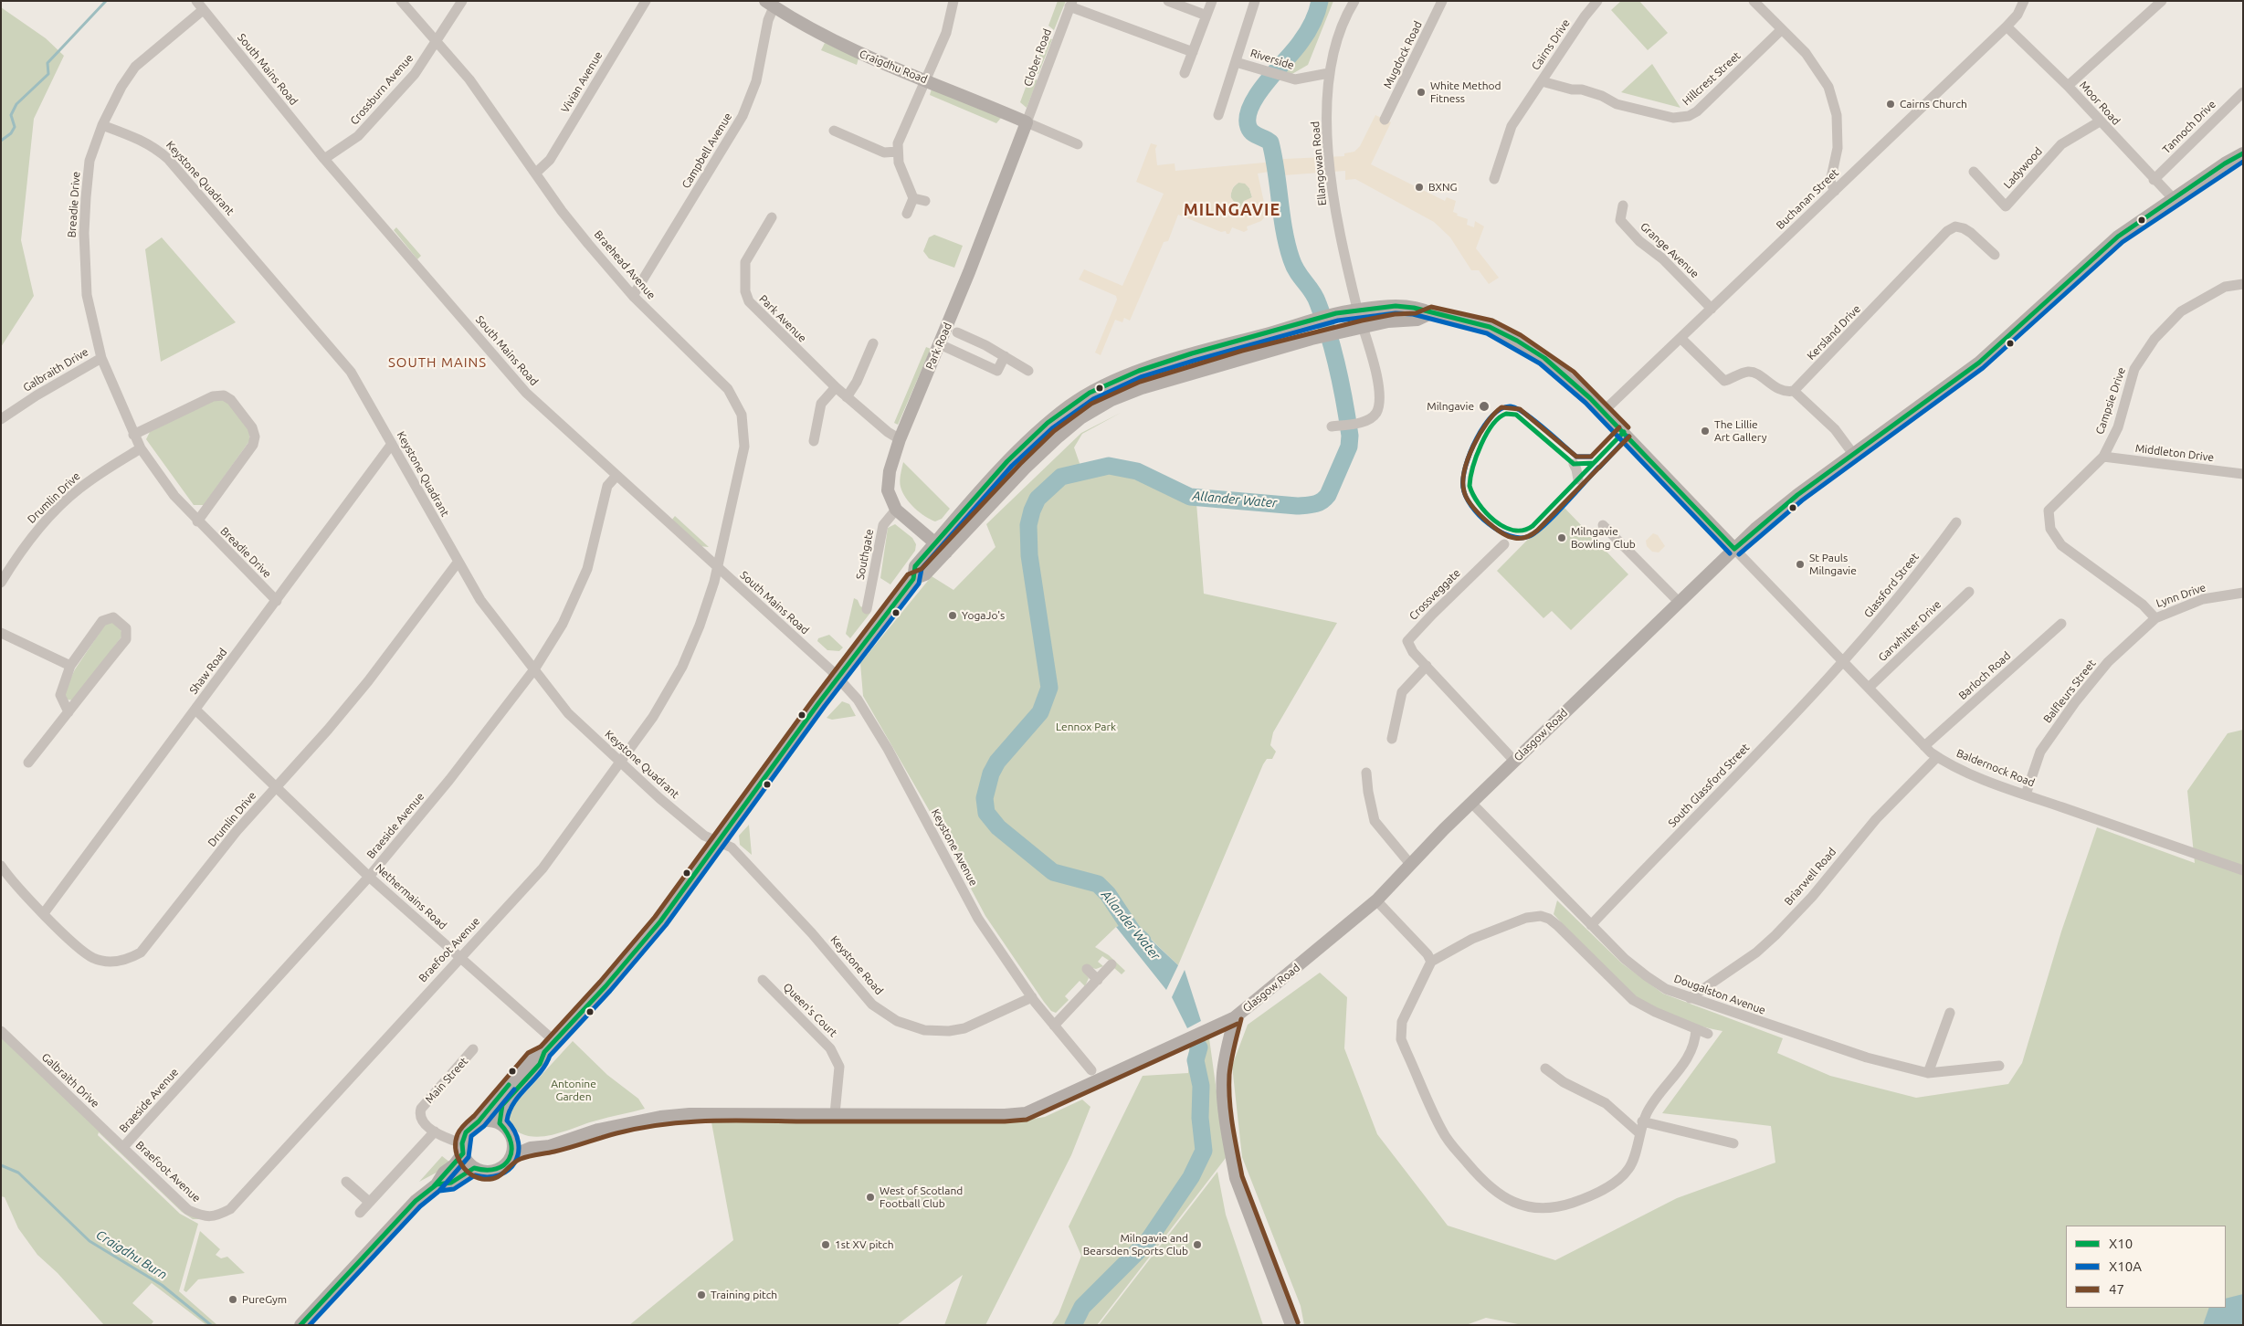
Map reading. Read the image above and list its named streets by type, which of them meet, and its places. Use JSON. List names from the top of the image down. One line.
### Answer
{"streets":{"main road":["Craigdhu Road","Park Road","Glasgow Road"],"street":["Cairns Drive","Mugdock Road","Clober Road","Riverside","South Mains Road","Hillcrest Street","Vivian Avenue","Crossburn Avenue","Moor Road","Tannoch Drive","Campbell Avenue","Ellangowan Road","Ladywood","Keystone Quadrant","Buchanan Street","Breadie Drive","Grange Avenue","Braehead Avenue","Park Avenue","Kersland Drive","Galbraith Drive","Campsie Drive","Middleton Drive","Drumlin Drive","Southgate","Glassford Street","Crossveggate","Lynn Drive","Garwhitter Drive","Shaw Road","Barloch Road","Balfleurs Street","Baldernock Road","South Glassford Street","Braeside Avenue","Keystone Avenue","Briarwell Road","Nethermains Road","Braefoot Avenue","Keystone Road","Dougalston Avenue","Queen's Court","Main Street"]},"crossings":[["Cairns Drive","Hillcrest Street"],["Clober Road","Craigdhu Road"],["Clober Road","Park Road"],["Riverside","Ellangowan Road"],["Craigdhu Road","Campbell Avenue"],["Craigdhu Road","Park Road"],["South Mains Road","Crossburn Avenue"],["South Mains Road","Breadie Drive"],["South Mains Road","Braehead Avenue"],["South Mains Road","Braeside Avenue"],["South Mains Road","Keystone Avenue"],["South Mains Road","Braefoot Avenue"],["Vivian Avenue","Braehead Avenue"],["Crossburn Avenue","Braehead Avenue"],["Moor Road","Tannoch Drive"],["Moor Road","Ladywood"],["Moor Road","Buchanan Street"],["Moor Road","Glasgow Road"],["Campbell Avenue","Braehead Avenue"],["Keystone Quadrant","Breadie Drive"],["Keystone Quadrant","Drumlin Drive"],["Keystone Quadrant","Shaw Road"],["Keystone Quadrant","Braeside Avenue"],["Keystone Quadrant","Braefoot Avenue"],["Keystone Quadrant","Keystone Road"],["Buchanan Street","Grange Avenue"],["Breadie Drive","Galbraith Drive"],["Breadie Drive","Drumlin Drive"],["Breadie Drive","Shaw Road"],["Braehead Avenue","Braefoot Avenue"],["Park Avenue","Park Road"],["Park Road","Southgate"],["Galbraith Drive","Braeside Avenue"],["Galbraith Drive","Braefoot Avenue"],["Campsie Drive","Middleton Drive"],["Campsie Drive","Lynn Drive"],["Campsie Drive","Balfleurs Street"],["Drumlin Drive","Shaw Road"],["Drumlin Drive","Nethermains Road"],["Glassford Street","Baldernock Road"],["Glassford Street","South Glassford Street"],["Crossveggate","Glasgow Road"],["Lynn Drive","Balfleurs Street"],["Garwhitter Drive","Baldernock Road"],["Shaw Road","Nethermains Road"],["Barloch Road","Baldernock Road"],["Balfleurs Street","Baldernock Road"],["Glasgow Road","Baldernock Road"],["Glasgow Road","Dougalston Avenue"],["Glasgow Road","Queen's Court"],["Glasgow Road","Main Street"],["Baldernock Road","South Glassford Street"],["Baldernock Road","Briarwell Road"],["South Glassford Street","Dougalston Avenue"],["Braeside Avenue","Nethermains Road"],["Braeside Avenue","Braefoot Avenue"],["Keystone Avenue","Keystone Road"],["Briarwell Road","Dougalston Avenue"],["Nethermains Road","Braefoot Avenue"]],"districts":["MILNGAVIE","SOUTH MAINS"],"water":["Allander Water","Craigdhu Burn"],"parks":["Lennox Park","Antonine Garden"],"places":["White Method Fitness","Cairns Church","BXNG","Milngavie","The Lillie Art Gallery","Milngavie Bowling Club","St Pauls Milngavie","YogaJo's","West of Scotland Football Club","1st XV pitch","Milngavie and Bearsden Sports Club","Training pitch","PureGym"],"lines":["transit line X10","transit line X10A","transit line 47"],"legend":["X10","X10A","47"]}
